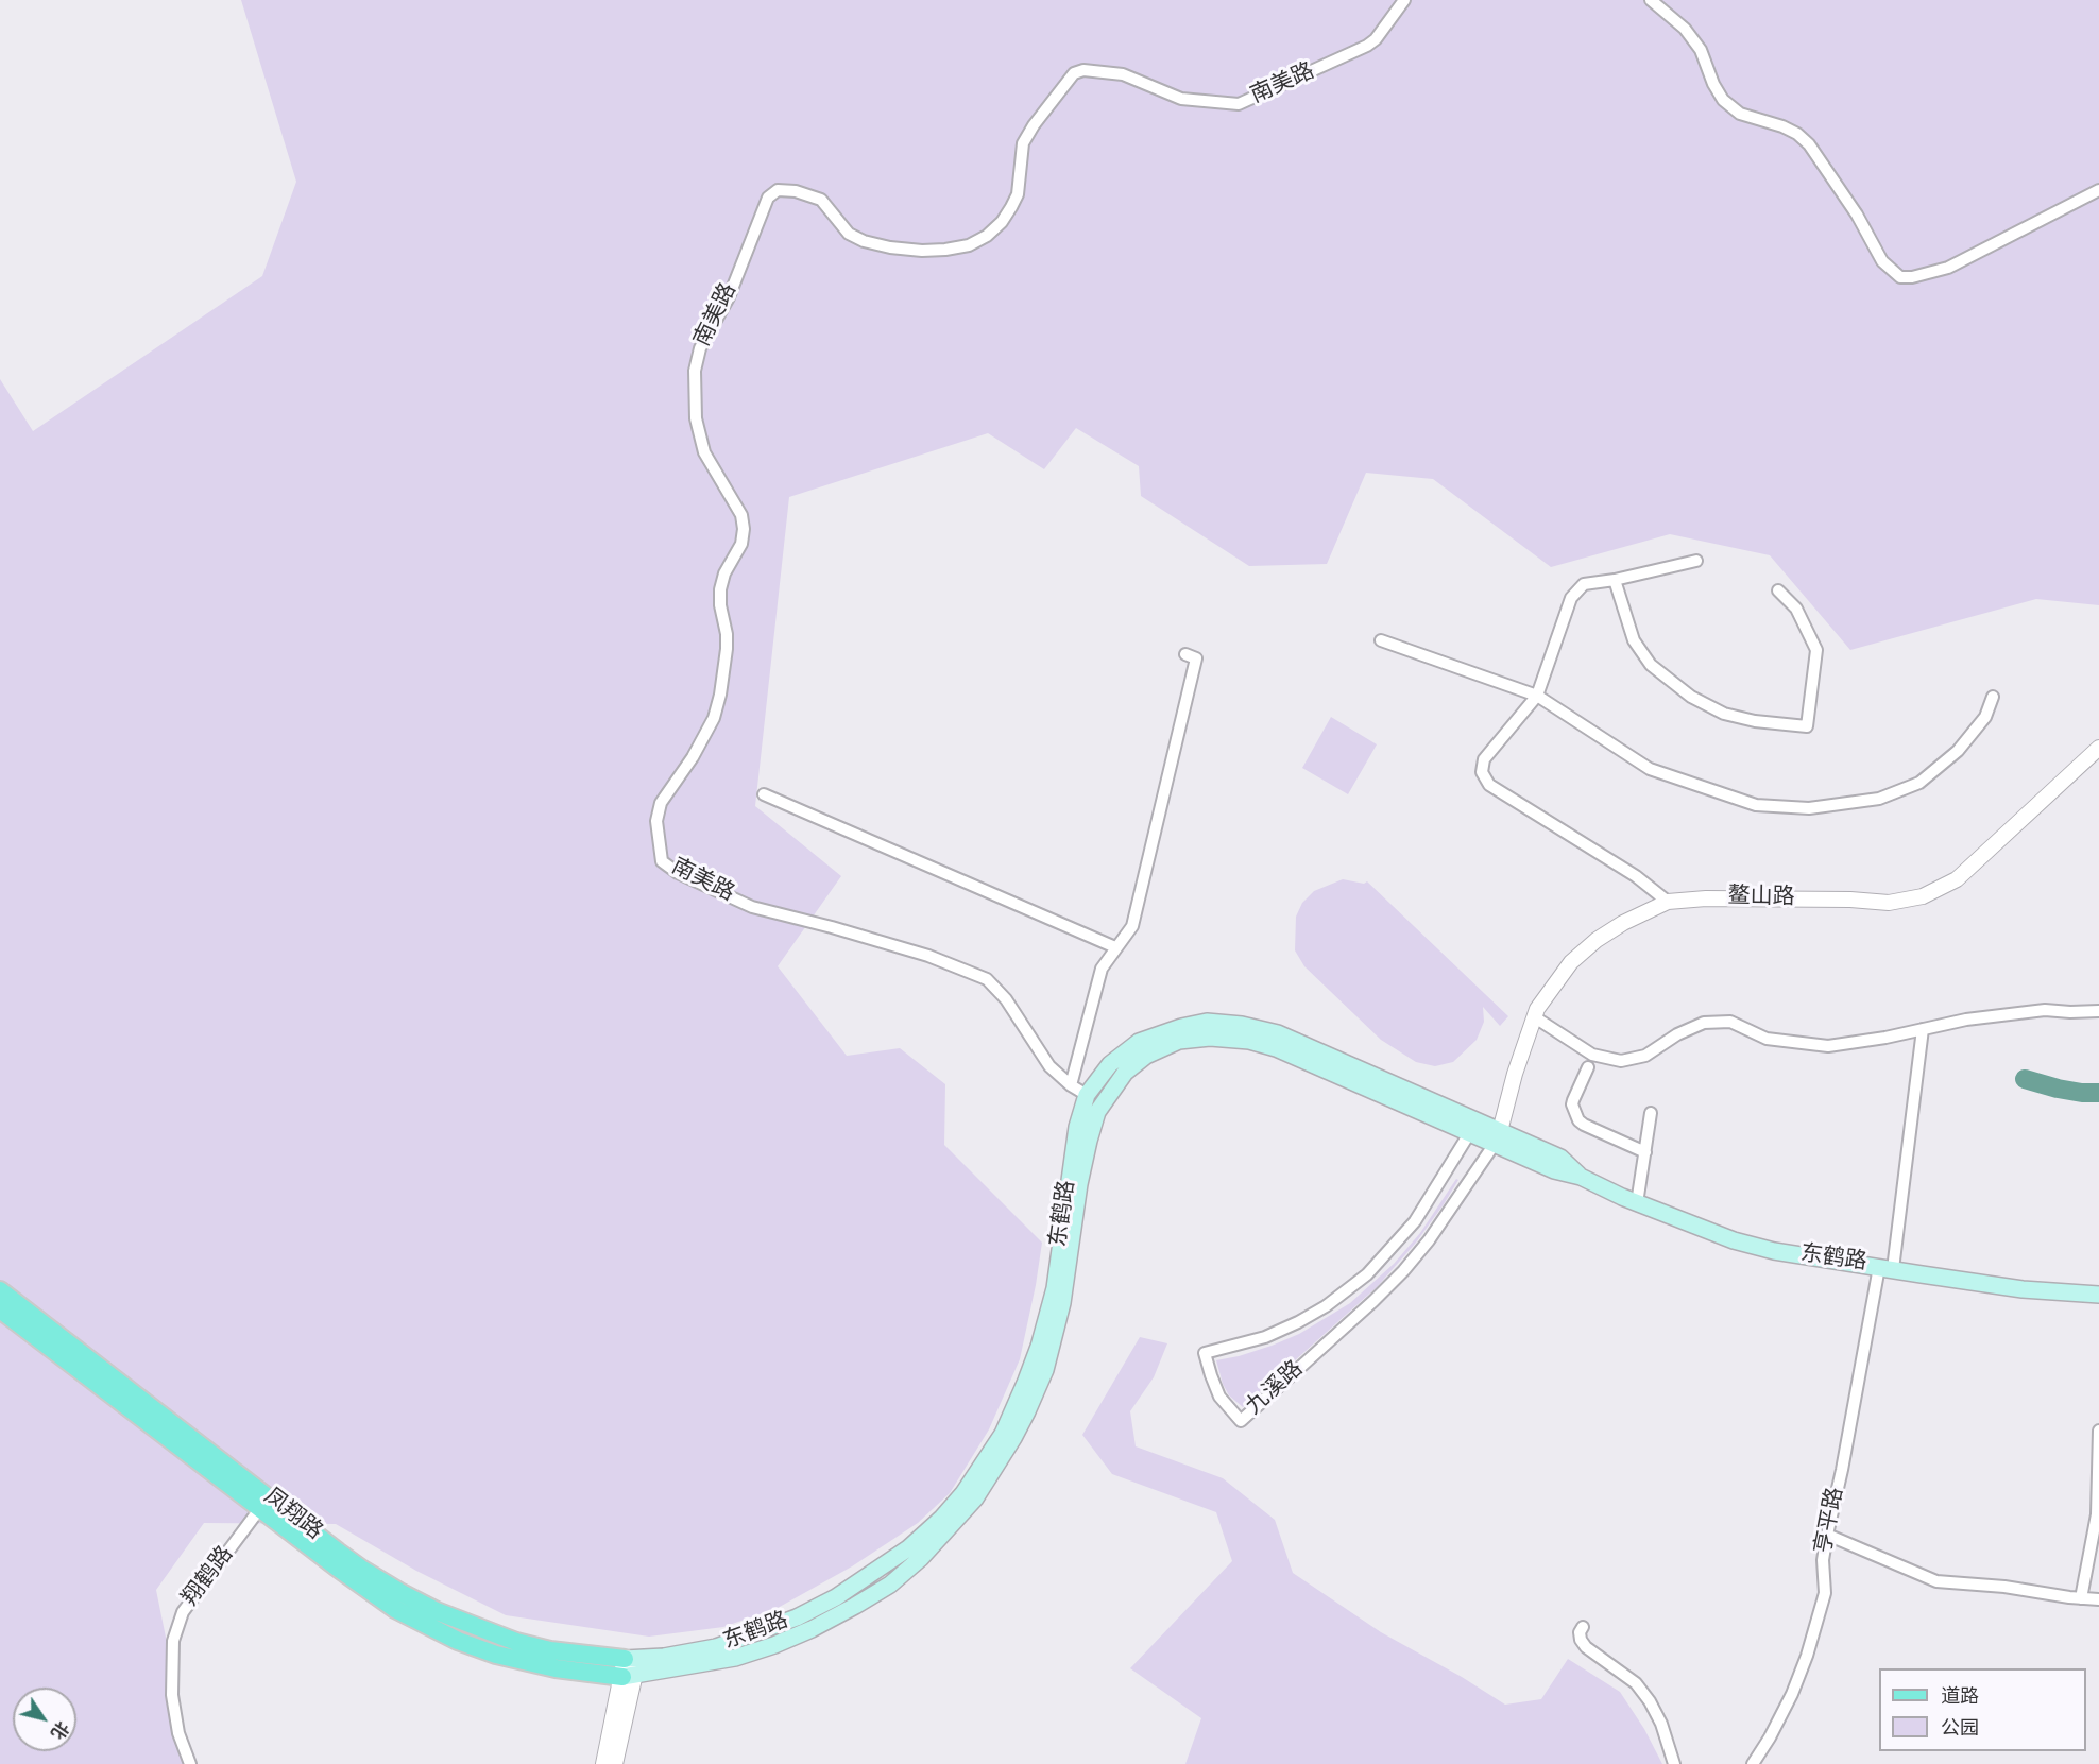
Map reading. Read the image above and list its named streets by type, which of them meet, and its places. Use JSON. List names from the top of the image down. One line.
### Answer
{"streets":{"main road":["东鹤路","凤翔路"],"street":["南美路","鳌山路","九溪路","亨平路","翔鹤路"]},"crossings":[["南美路","东鹤路"],["鳌山路","东鹤路"],["鳌山路","九溪路"],["东鹤路","九溪路"],["东鹤路","凤翔路"],["东鹤路","亨平路"],["凤翔路","翔鹤路"]],"legend":["道路","公园"],"north":"bottom right"}
